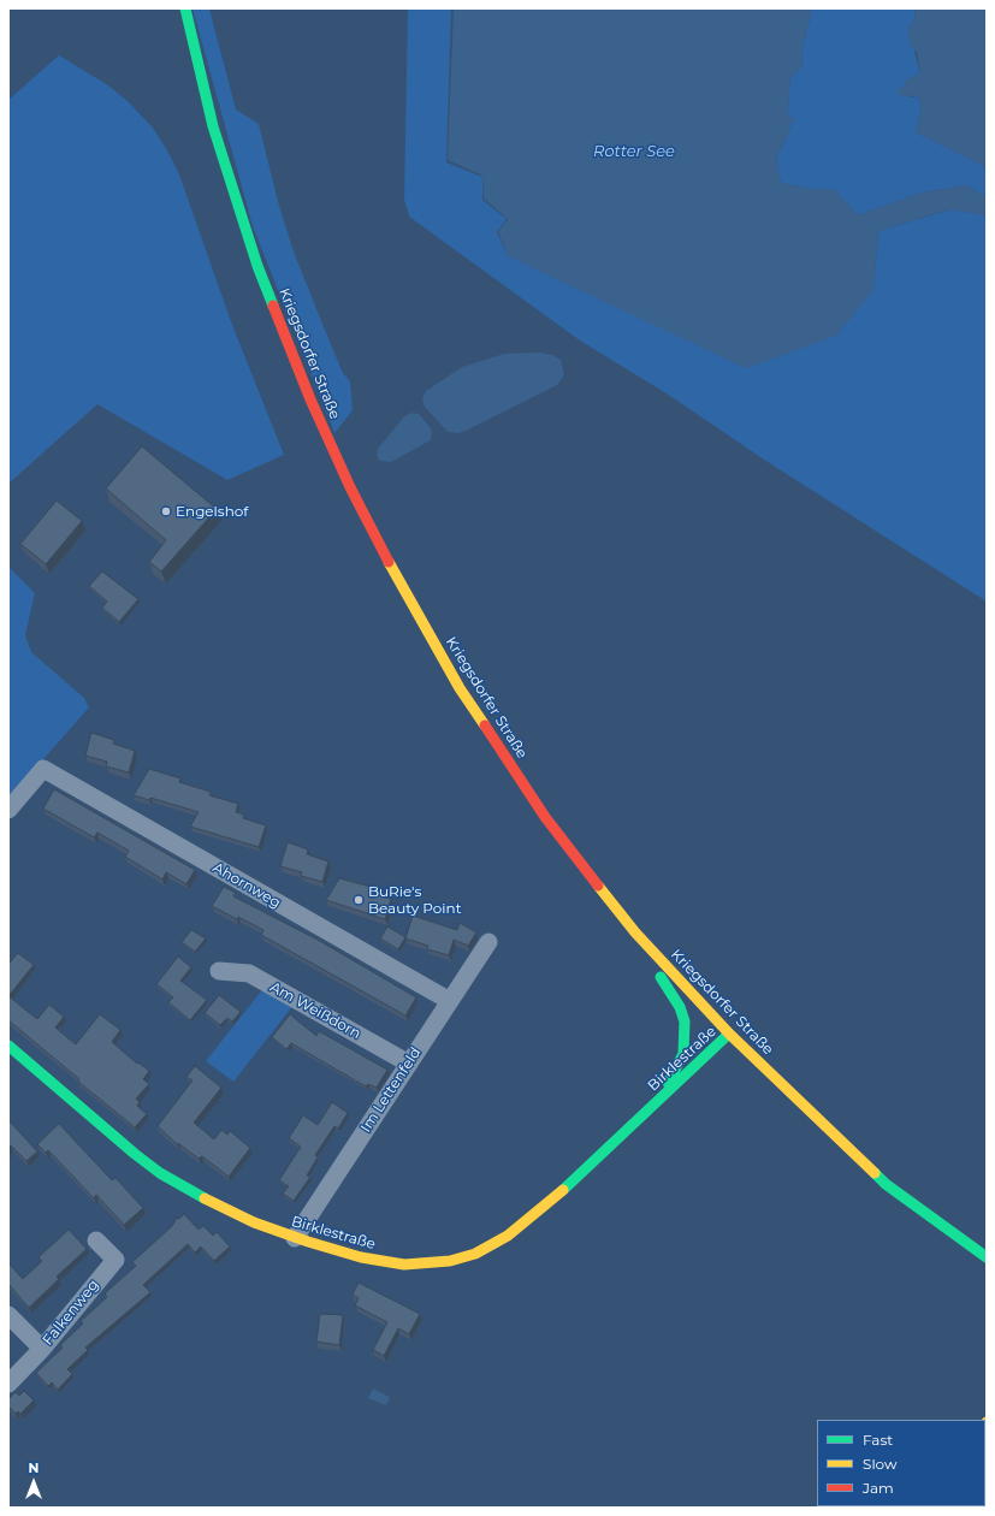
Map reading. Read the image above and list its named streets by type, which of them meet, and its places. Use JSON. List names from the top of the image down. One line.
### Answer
{"streets":{"main road":["Kriegsdorfer Straße","Birklestraße"],"street":["Ahornweg","Am Weißdorn","Im Lettenfeld","Falkenweg"]},"crossings":[["Kriegsdorfer Straße","Birklestraße"],["Ahornweg","Im Lettenfeld"],["Am Weißdorn","Im Lettenfeld"],["Birklestraße","Im Lettenfeld"]],"water":["Rotter See"],"places":["Engelshof","BuRie's Beauty Point"],"legend":["Fast","Slow","Jam"],"north":"top"}
